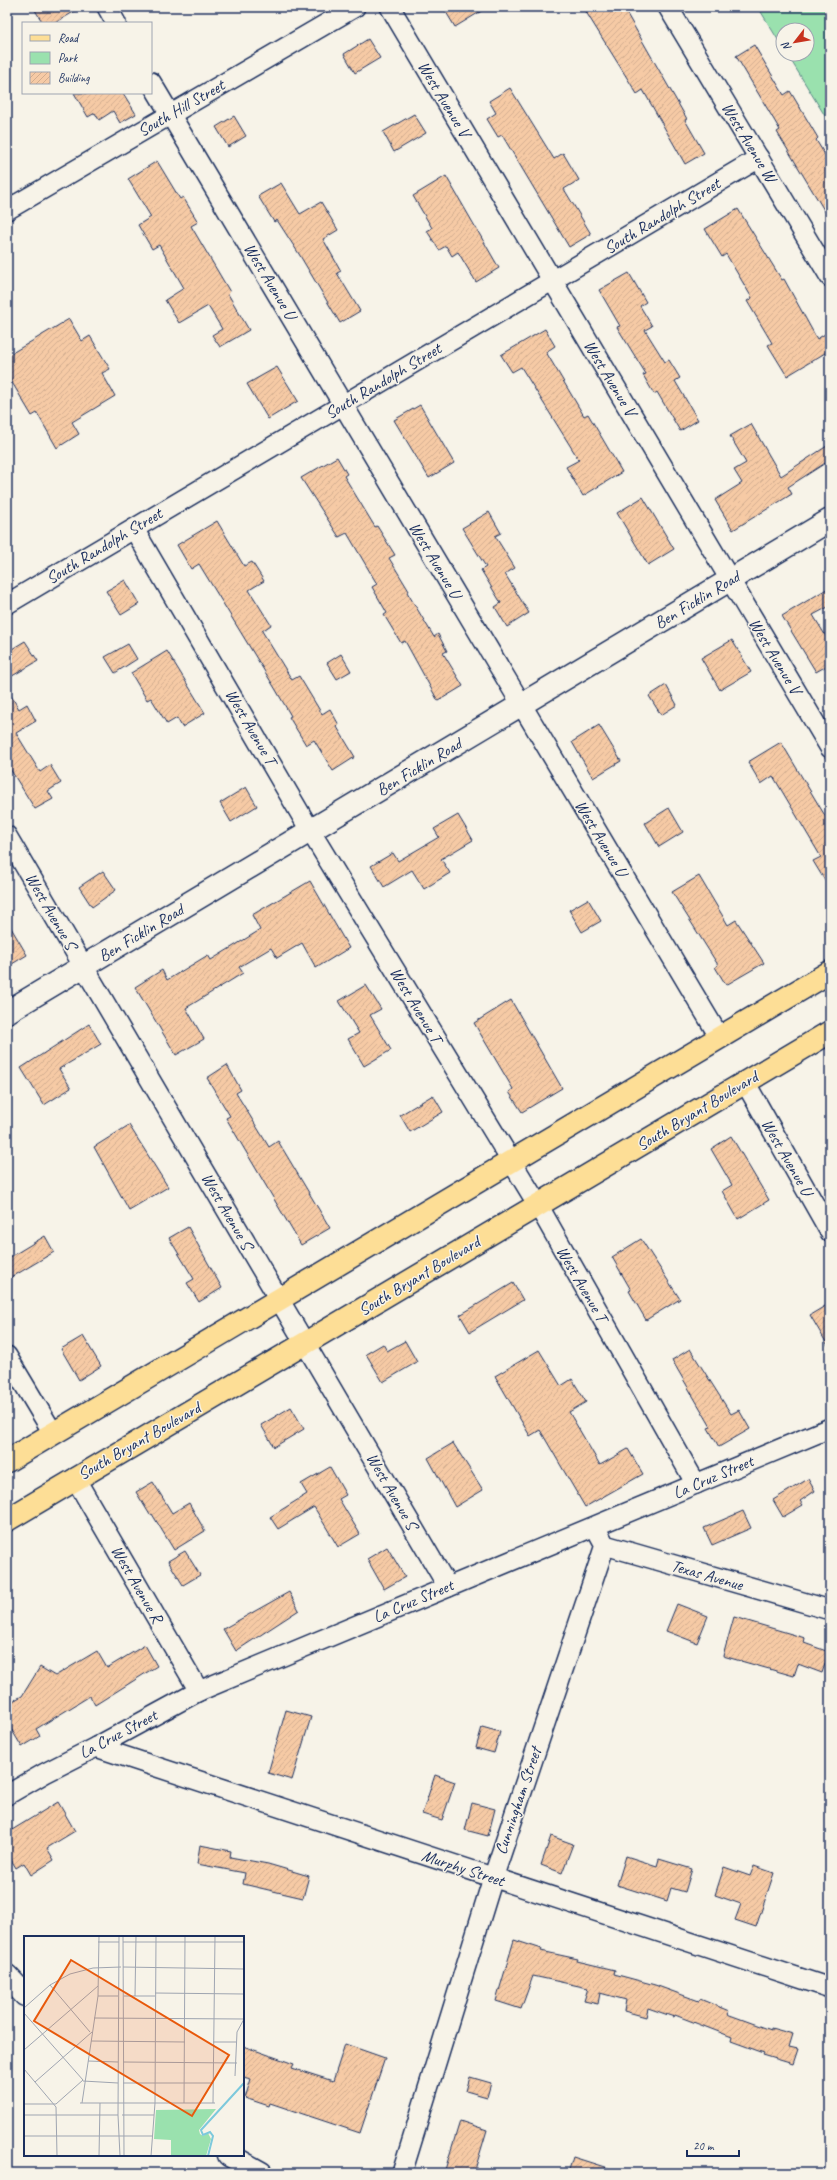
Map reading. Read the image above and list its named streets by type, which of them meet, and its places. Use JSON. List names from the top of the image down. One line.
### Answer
{"streets":{"main road":["South Bryant Boulevard"],"street":["West Avenue V","South Hill Street","West Avenue W","South Randolph Street","West Avenue U","Ben Ficklin Road","West Avenue T","West Avenue S","La Cruz Street","Texas Avenue","West Avenue R","Cunningham Street","Murphy Street"]},"crossings":[["West Avenue V","South Randolph Street"],["West Avenue V","Ben Ficklin Road"],["South Hill Street","West Avenue U"],["West Avenue W","South Randolph Street"],["South Randolph Street","West Avenue U"],["South Randolph Street","West Avenue T"],["West Avenue U","Ben Ficklin Road"],["West Avenue U","South Bryant Boulevard"],["Ben Ficklin Road","West Avenue T"],["Ben Ficklin Road","West Avenue S"],["West Avenue T","South Bryant Boulevard"],["West Avenue T","La Cruz Street"],["West Avenue S","South Bryant Boulevard"],["West Avenue S","La Cruz Street"],["South Bryant Boulevard","West Avenue R"],["La Cruz Street","West Avenue R"],["La Cruz Street","Murphy Street"],["Texas Avenue","Cunningham Street"],["Cunningham Street","Murphy Street"]],"legend":["Road","Park","Building"],"scale_bar":"20 m","north":"bottom left"}
